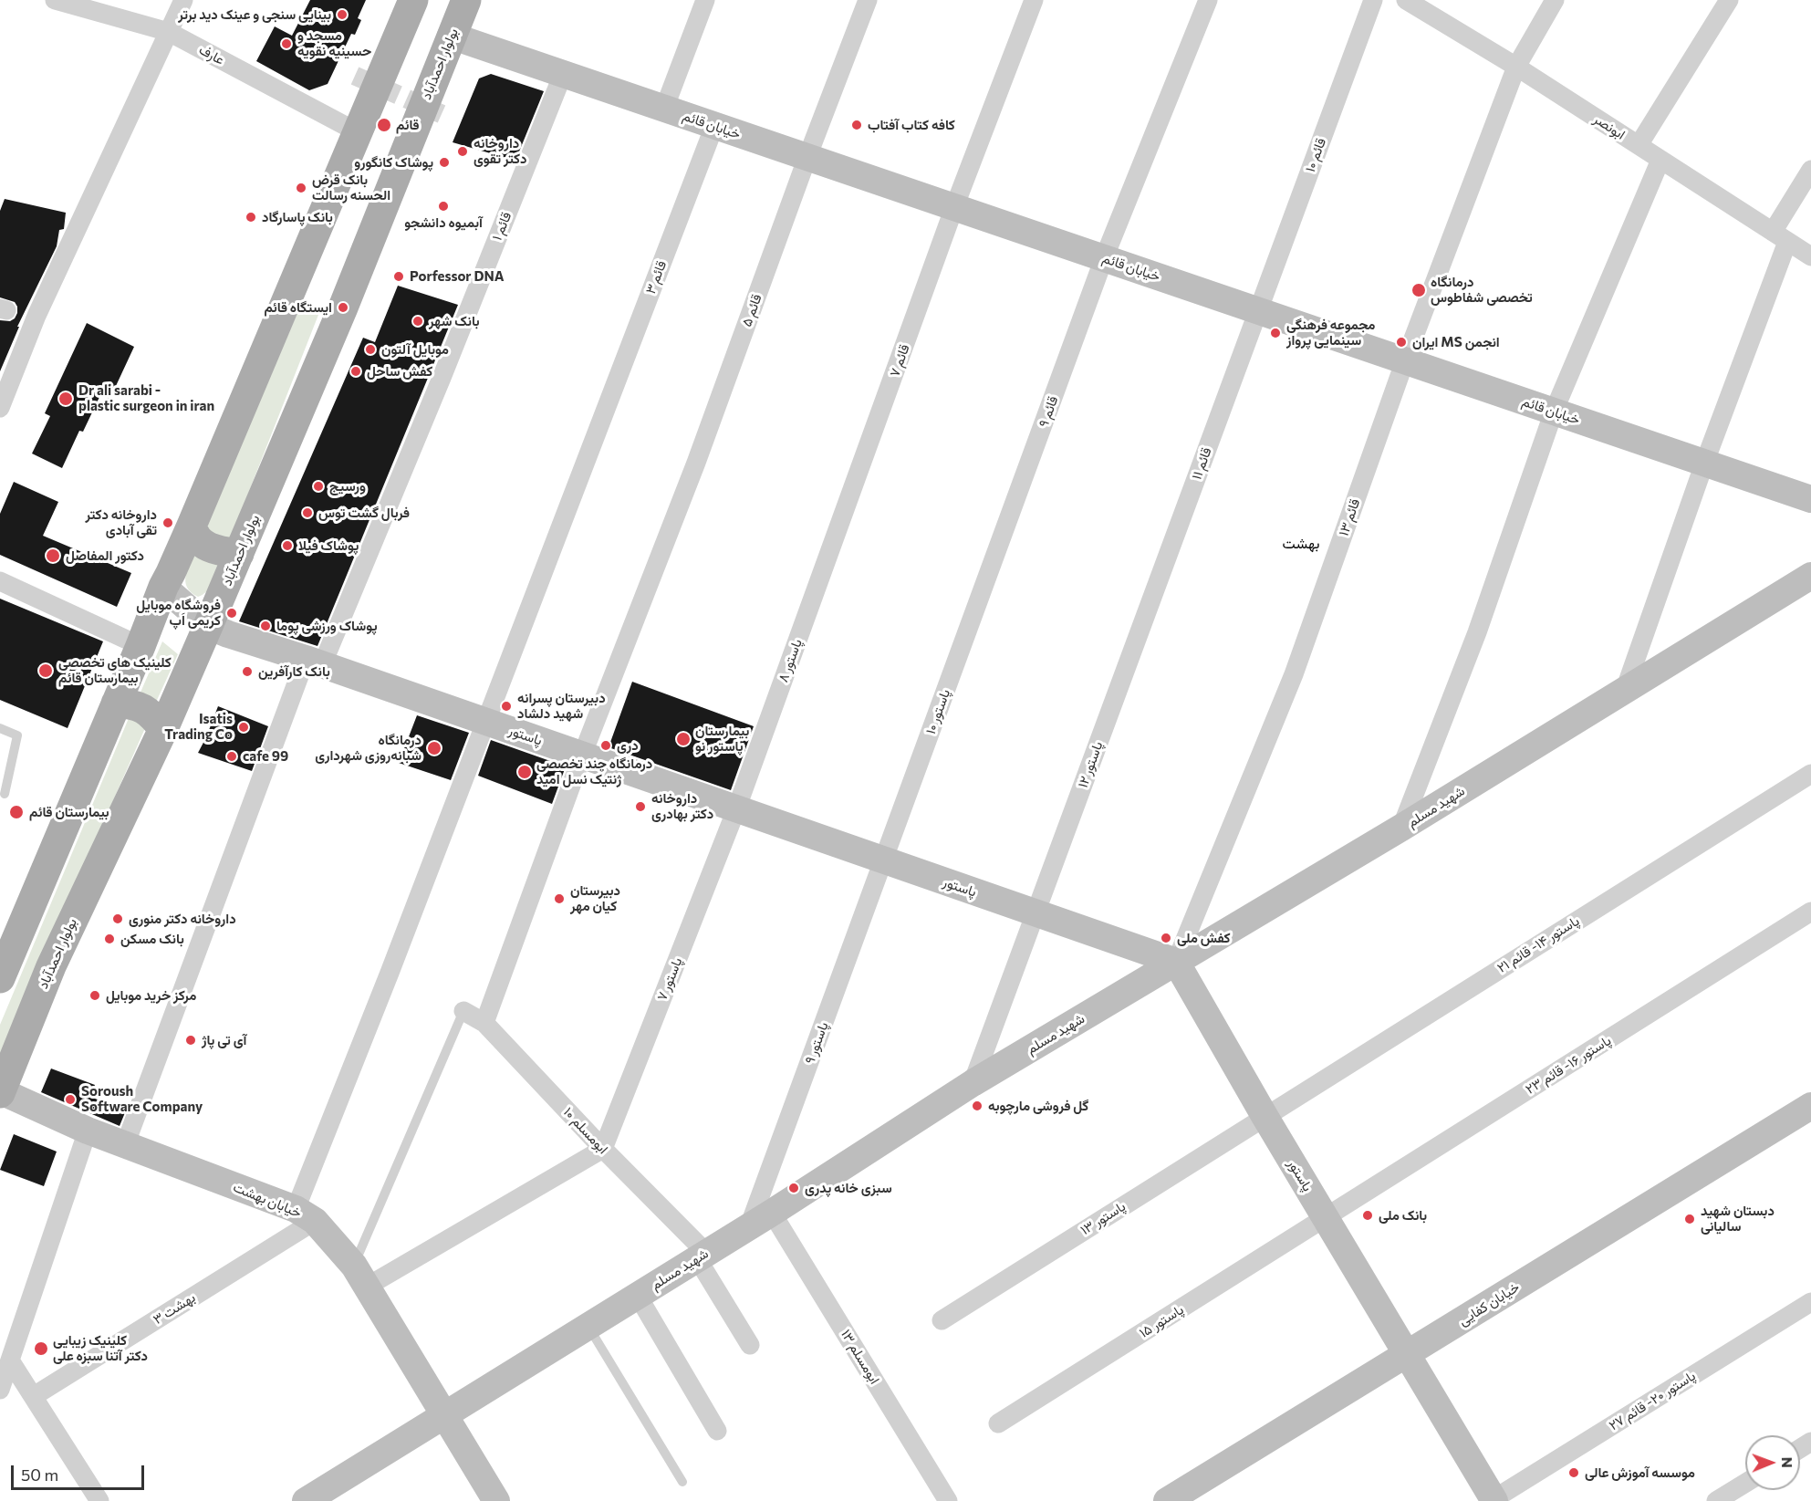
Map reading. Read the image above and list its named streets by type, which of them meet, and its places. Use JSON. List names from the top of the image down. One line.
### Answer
{"streets":{"main road":["بولوار احمدآباد"],"street":["عارف","خیابان قائم","ابونصر","قائم ۱۰","قائم ۱","قائم ۳","قائم ۵","قائم ۷","قائم ۹","قائم ۱۱","قائم ۱۳","پاستور ۸","پاستور ۱۰","پاستور","پاستور ۱۲","شهید مسلم","پاستور ۱۴- قائم ۲۱","پاستور ۷","پاستور ۹","پاستور ۱۶- قائم ۲۳","ابومسلم ۱۰","خیابان بهشت","پاستور ۱۳","خیابان کفایی","بهشت ۳","پاستور ۱۵","ابومسلم ۱۳","پاستور ۲۰- قائم ۲۷"]},"crossings":[["بولوار احمدآباد","خیابان قائم"],["بولوار احمدآباد","پاستور"],["بولوار احمدآباد","خیابان بهشت"],["خیابان قائم","قائم ۱۰"],["خیابان قائم","قائم ۱"],["خیابان قائم","قائم ۳"],["خیابان قائم","قائم ۵"],["خیابان قائم","قائم ۷"],["خیابان قائم","قائم ۹"],["خیابان قائم","قائم ۱۱"],["خیابان قائم","قائم ۱۳"],["ابونصر","قائم ۱۳"],["قائم ۱۰","قائم ۱۱"],["قائم ۱","پاستور"],["قائم ۱","خیابان بهشت"],["قائم ۳","پاستور"],["قائم ۳","خیابان بهشت"],["قائم ۳","بهشت ۳"],["قائم ۵","پاستور"],["قائم ۵","ابومسلم ۱۰"],["قائم ۷","پاستور ۸"],["قائم ۹","پاستور ۱۰"],["قائم ۱۱","پاستور ۱۲"],["قائم ۱۳","پاستور"],["قائم ۱۳","شهید مسلم"],["پاستور ۸","پاستور"],["پاستور ۸","پاستور ۷"],["پاستور ۱۰","پاستور"],["پاستور ۱۰","پاستور ۹"],["پاستور","پاستور ۱۲"],["پاستور","شهید مسلم"],["پاستور","پاستور ۱۴- قائم ۲۱"],["پاستور","پاستور ۷"],["پاستور","پاستور ۹"],["پاستور","پاستور ۱۶- قائم ۲۳"],["پاستور","پاستور ۱۳"],["پاستور","خیابان کفایی"],["پاستور","پاستور ۱۵"],["پاستور","پاستور ۲۰- قائم ۲۷"],["پاستور ۱۲","شهید مسلم"],["شهید مسلم","پاستور ۹"],["شهید مسلم","ابومسلم ۱۰"],["شهید مسلم","خیابان بهشت"],["شهید مسلم","ابومسلم ۱۳"],["پاستور ۱۴- قائم ۲۱","پاستور ۱۳"],["پاستور ۷","ابومسلم ۱۰"],["پاستور ۹","ابومسلم ۱۳"],["پاستور ۱۶- قائم ۲۳","پاستور ۱۵"],["خیابان بهشت","بهشت ۳"]],"districts":["بهشت"],"places":["بینایی سنجی و عینک دید برتر","مسجد و حسینیه نقویه","قائم","کافه کتاب آفتاب","داروخانه دکتر تقوی","پوشاک کانگورو","بانک قرض الحسنه رسالت","آبمیوه دانشجو","بانک پاسارگاد","Porfessor DNA","درمانگاه تخصصی شفاطوس","ایستگاه قائم","بانک شهر","مجموعه فرهنگی سینمایی پرواز","ایران MS انجمن","موبایل آلتون","کفش ساحل","Dr ali sarabi - plastic surgeon in iran","ورسیج","فربال گشت توس","داروخانه دکتر تقی آبادی","پوشاک فیلا","دكتور المفاصل","فروشگاه موبایل کریمی اَپ","پوشاک ورزشی پوما","کلینیک های تخصصی بیمارستان قائم","بانک کارآفرین","دبیرستان پسرانه شهید دلشاد","Isatis Trading Co","بیمارستان پاستور نو","دری","درمانگاه شبانه‌روزی شهرداری","cafe 99","درمانگاه چند تخصصی ژنتیک نسل امید","داروخانه دکتر بهادری","بیمارستان قائم","دبیرستان کیان مهر","داروخانه دکتر منوری","کفش ملی","بانک مسکن","مرکز خرید موبایل","آی تی پاژ","Soroush Software Company","گل فروشی مارچوبه","سبزی خانه پدری","بانک ملی","دبستان شهید سالیانی","کلینیک زیبایی دکتر آتنا سبزه علی","موسسه آموزش عالی"],"scale_bar":"50 m","north":"right"}
